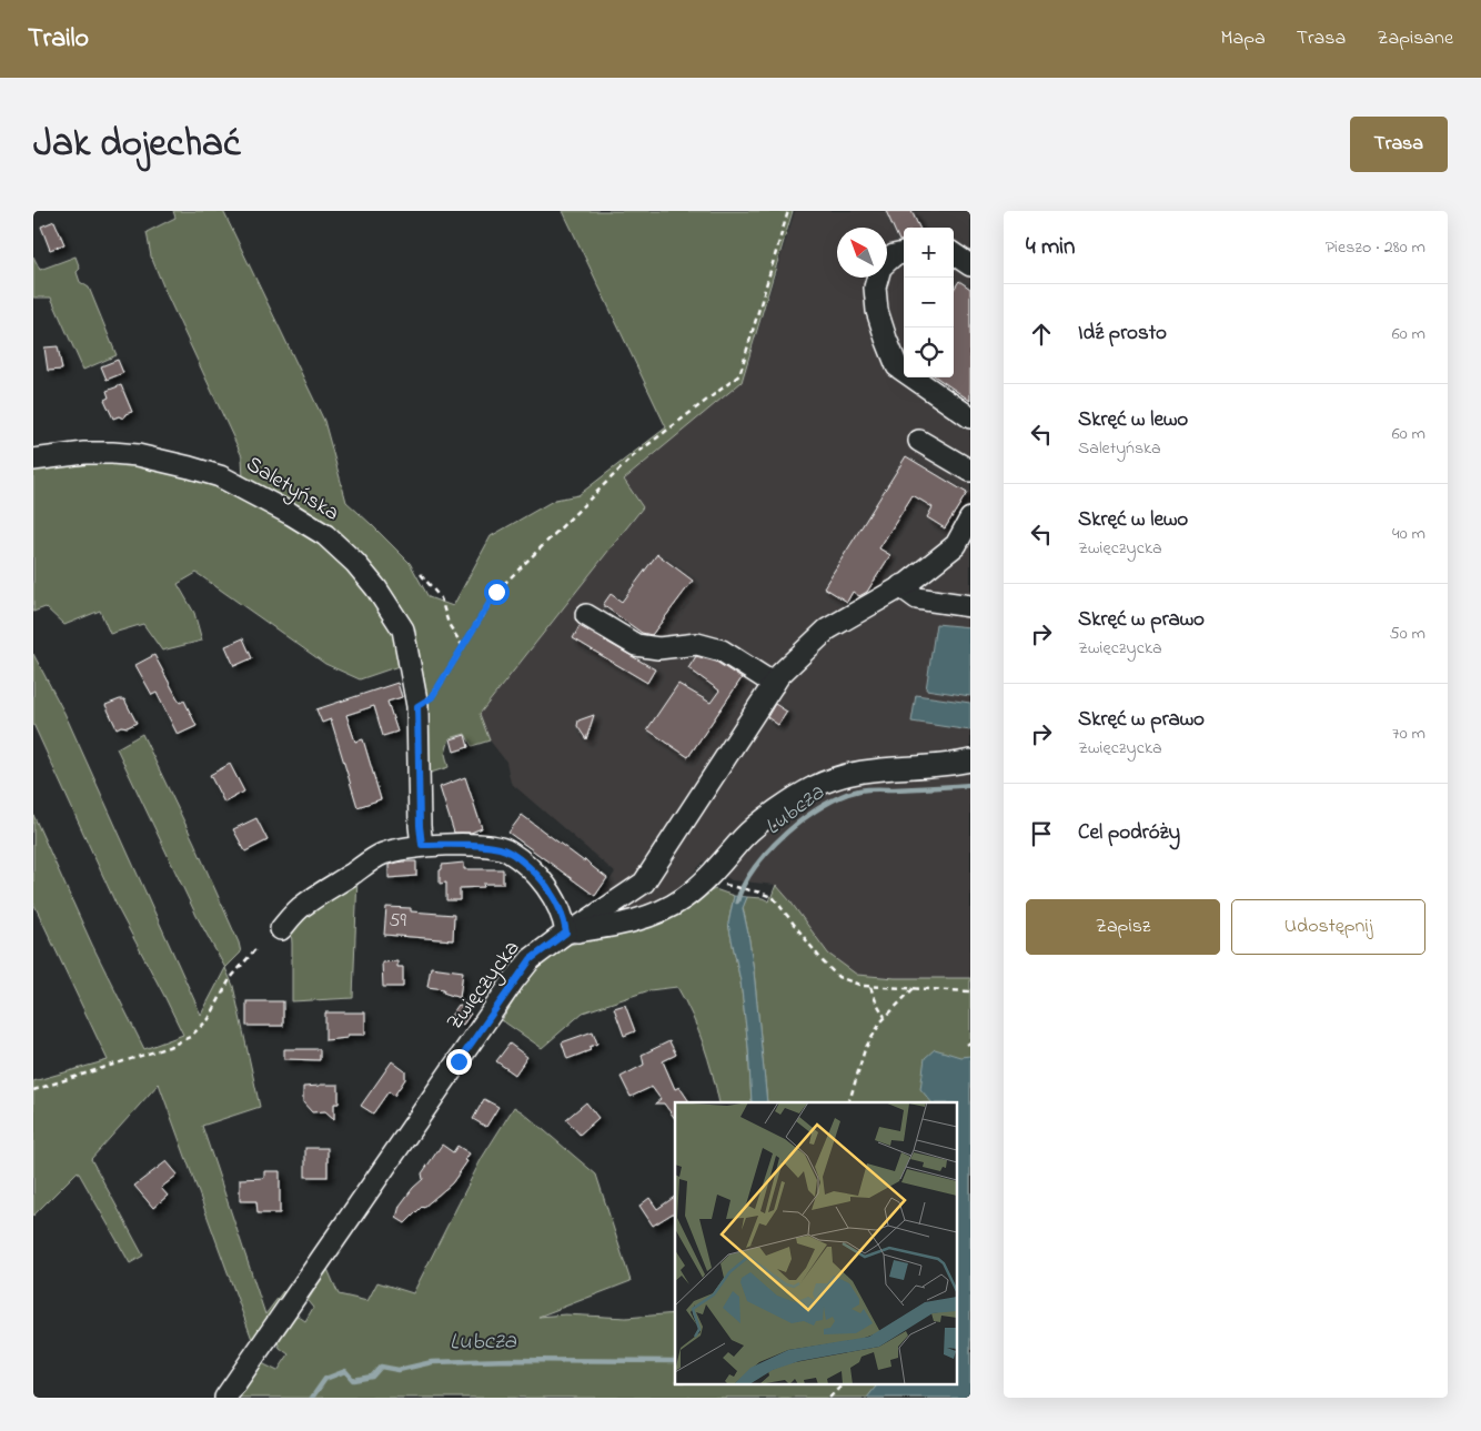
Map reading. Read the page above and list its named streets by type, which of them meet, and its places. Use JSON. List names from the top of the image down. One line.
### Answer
{"streets":{"street":["Saletyńska","Zwięczycka"]},"water":["Lubcza"],"house_numbers":["59"],"north":"top left","page":{"header":"Trailo","nav":["Mapa","Trasa","Zapisane"],"title":"Jak dojechać","buttons":["Trasa",["Zapisz","Udostępnij"]],"heading":["4 min","Pieszo · 280 m"],"map_buttons":["+","−"],"list":[["Idź prosto","60 m"],["Skręć w lewo","Saletyńska","60 m"],["Skręć w lewo","Zwięczycka","40 m"],["Skręć w prawo","Zwięczycka","50 m"],["Skręć w prawo","Zwięczycka","70 m"],"Cel podróży"]}}
